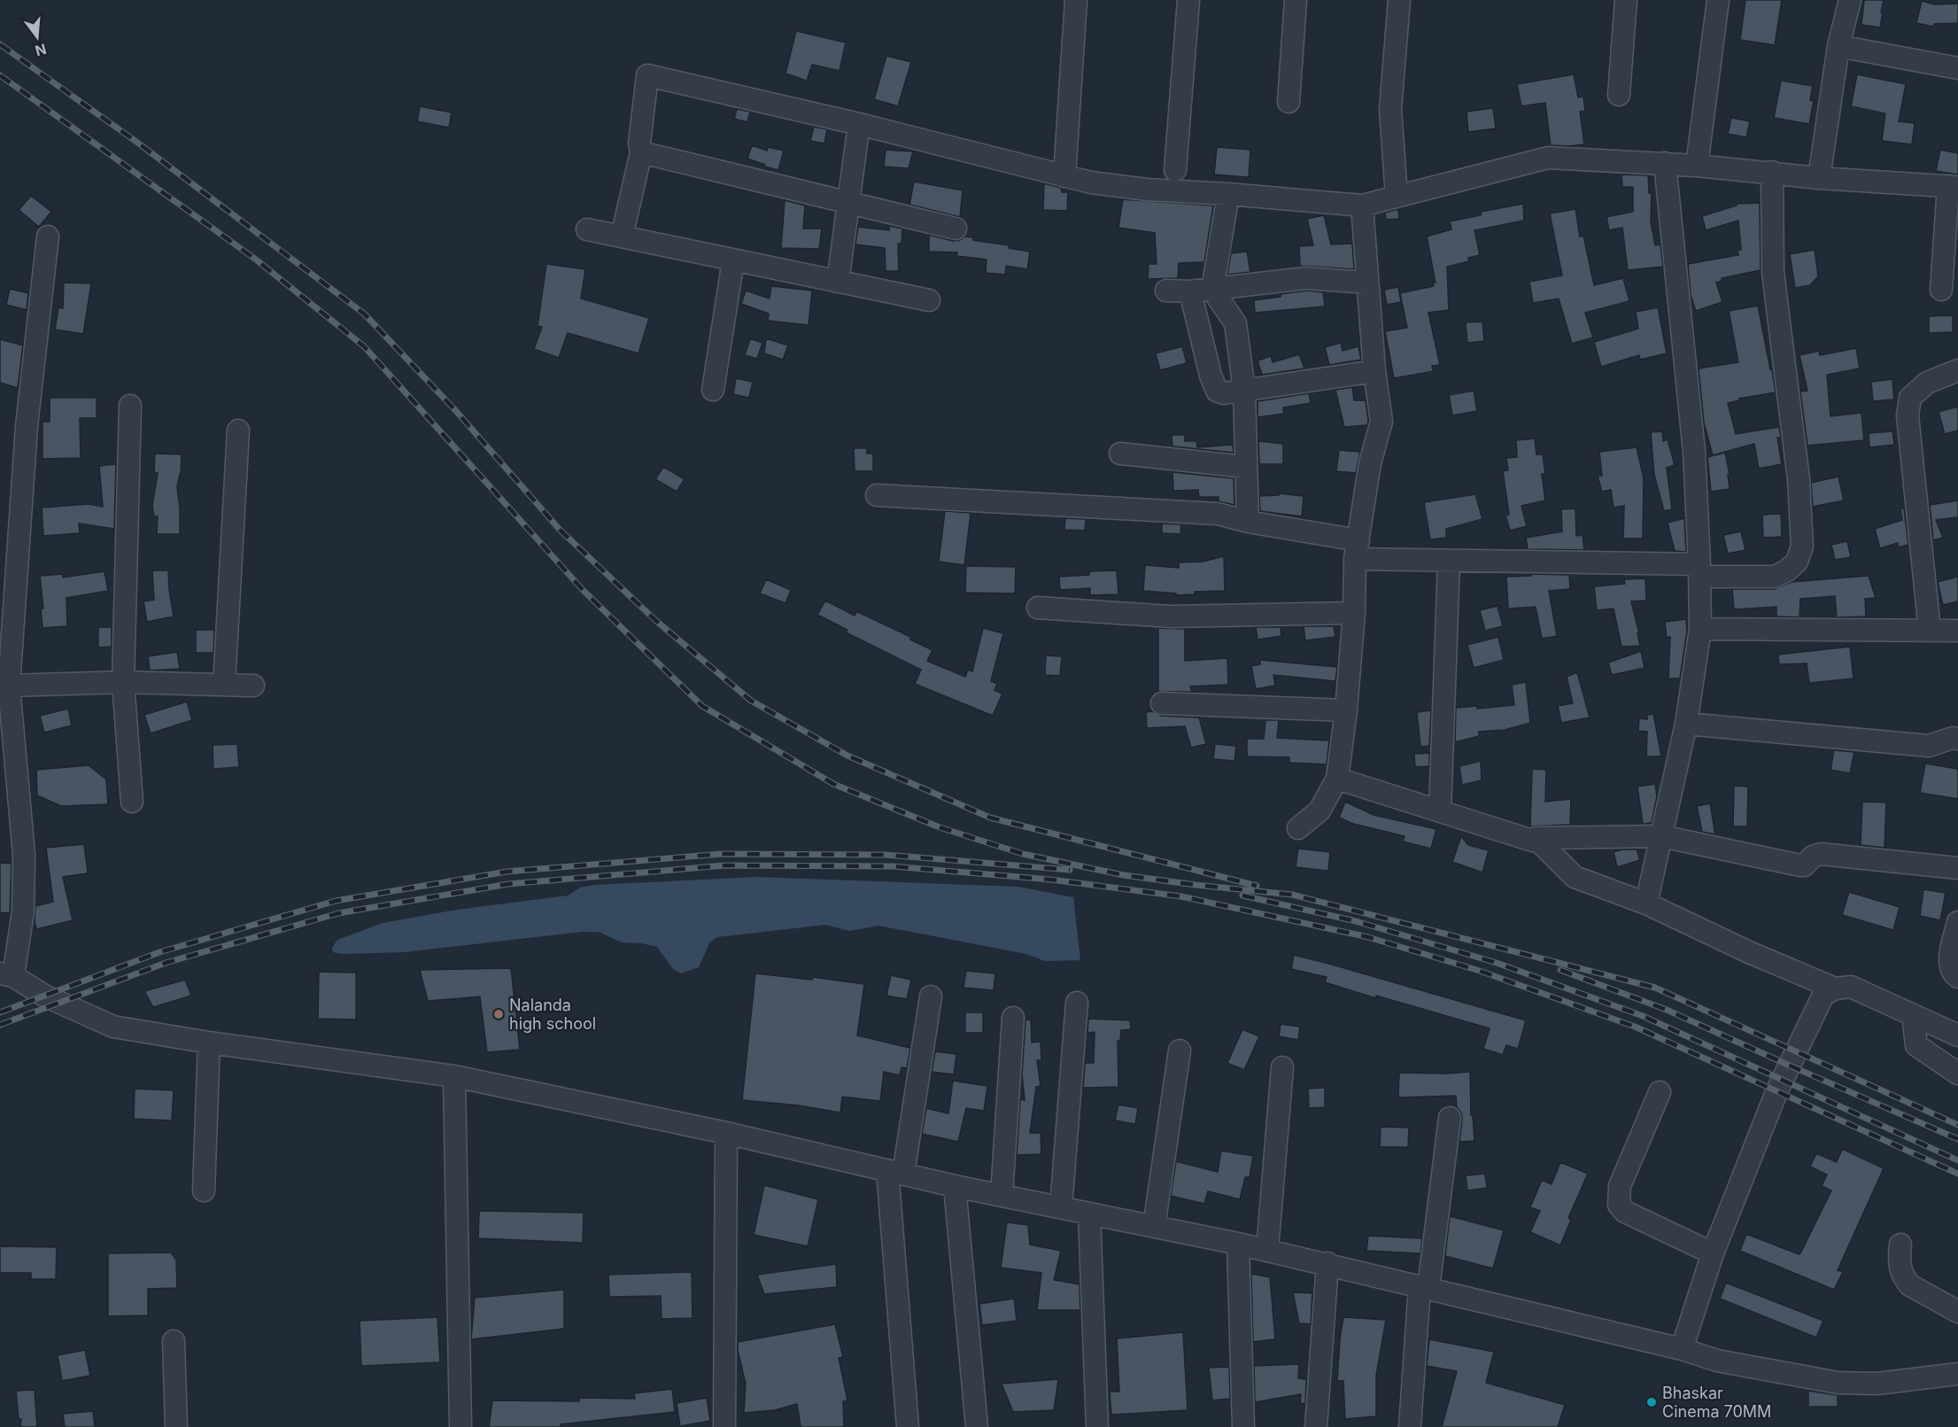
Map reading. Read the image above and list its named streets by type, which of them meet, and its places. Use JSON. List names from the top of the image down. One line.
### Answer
{"places":["Nalanda high school","Bhaskar Cinema 70MM"],"north":"bottom"}
